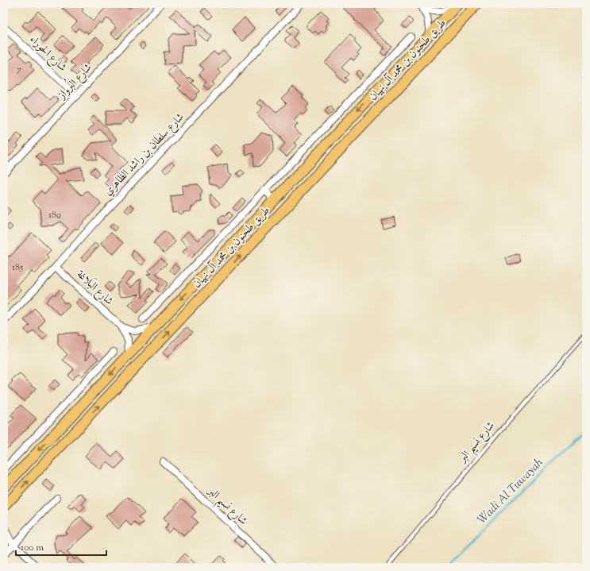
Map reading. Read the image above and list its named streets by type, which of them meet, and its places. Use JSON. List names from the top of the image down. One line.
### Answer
{"streets":{"main road":["طريق طحنون بن محمد آل نهيان"],"street":["شارع الحوراء","شارع البُرواز","شارع سلطان بن راشد الظاهري","شارع البَلاغة","شارع نسيم البر"]},"crossings":[["شارع الحوراء","شارع البُرواز"],["طريق طحنون بن محمد آل نهيان","شارع البَلاغة"],["شارع سلطان بن راشد الظاهري","شارع البَلاغة"]],"water":["Wadi Al Tuwayah"],"house_numbers":["7","189","185"],"scale_bar":"100 m"}
